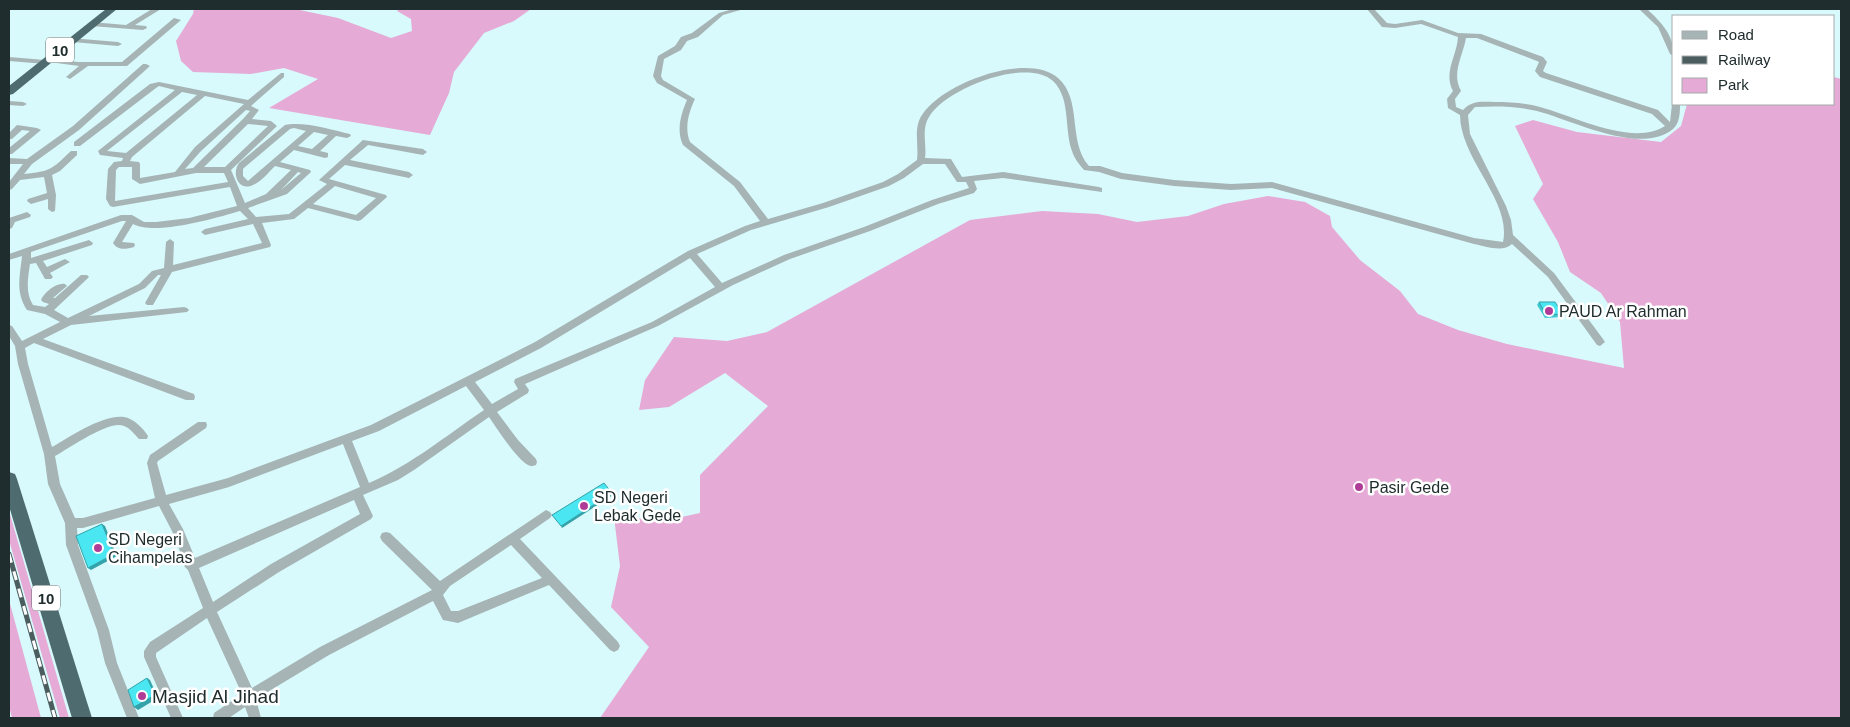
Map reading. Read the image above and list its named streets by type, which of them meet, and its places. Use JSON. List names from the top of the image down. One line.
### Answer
{"streets":{"highway":["10"]},"places":["PAUD Ar Rahman","Pasir Gede","SD Negeri Lebak Gede","SD Negeri Cihampelas","Masjid Al Jihad"],"legend":["Road","Railway","Park"]}
